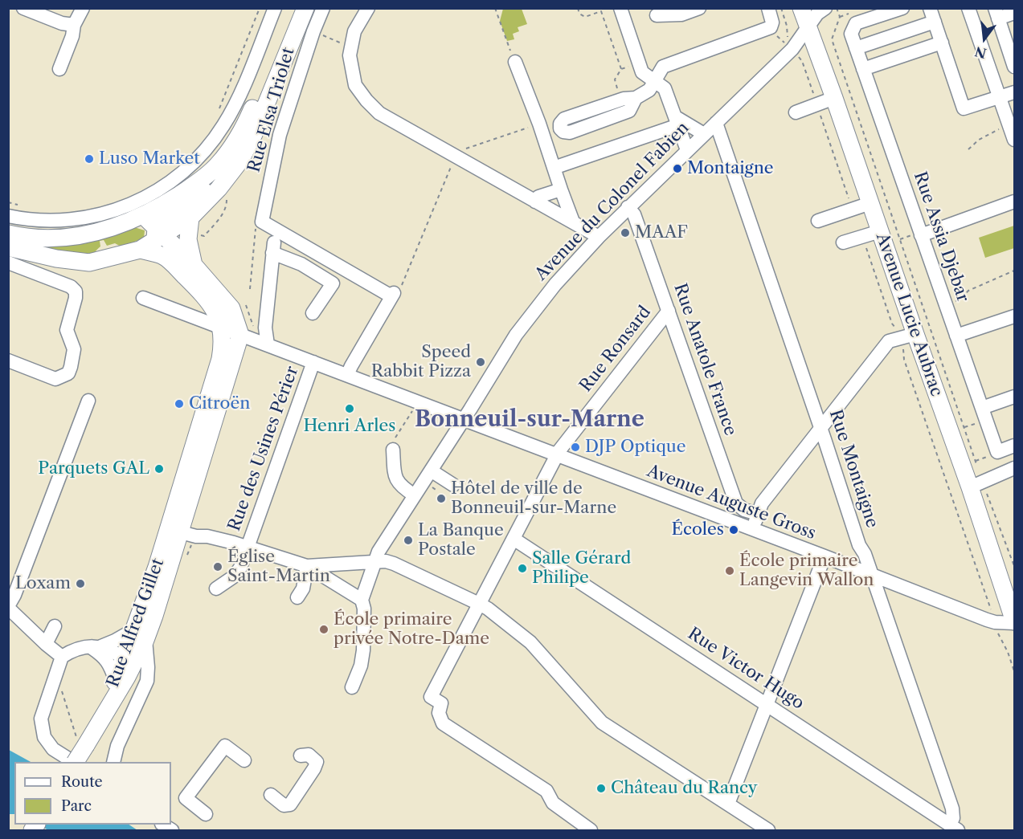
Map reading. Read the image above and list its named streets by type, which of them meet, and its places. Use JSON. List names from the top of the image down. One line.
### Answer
{"streets":{"main road":["Avenue Lucie Aubrac","Rue Alfred Gillet"],"street":["Rue Elsa Triolet","Avenue du Colonel Fabien","Rue Assia Djebar","Rue Ronsard","Rue Anatole France","Rue des Usines Périer","Rue Montaigne","Avenue Auguste Gross","Rue Victor Hugo"]},"crossings":[["Avenue du Colonel Fabien","Avenue Lucie Aubrac"],["Avenue du Colonel Fabien","Rue Anatole France"],["Avenue du Colonel Fabien","Rue Montaigne"],["Avenue du Colonel Fabien","Avenue Auguste Gross"],["Avenue Lucie Aubrac","Avenue Auguste Gross"],["Rue Ronsard","Rue Anatole France"],["Rue Ronsard","Avenue Auguste Gross"],["Rue Ronsard","Rue Victor Hugo"],["Rue des Usines Périer","Avenue Auguste Gross"],["Rue Montaigne","Avenue Auguste Gross"],["Rue Montaigne","Rue Victor Hugo"]],"districts":["Bonneuil-sur-Marne"],"places":["Luso Market","Montaigne","MAAF","Speed Rabbit Pizza","Citroën","Henri Arles","DJP Optique","Parquets GAL","Hôtel de ville de Bonneuil-sur-Marne","Écoles","La Banque Postale","Église Saint-Martin","Salle Gérard Philipe","École primaire Langevin Wallon","Loxam","École primaire privée Notre-Dame","Château du Rancy"],"legend":["Route","Parc"],"north":"bottom"}
